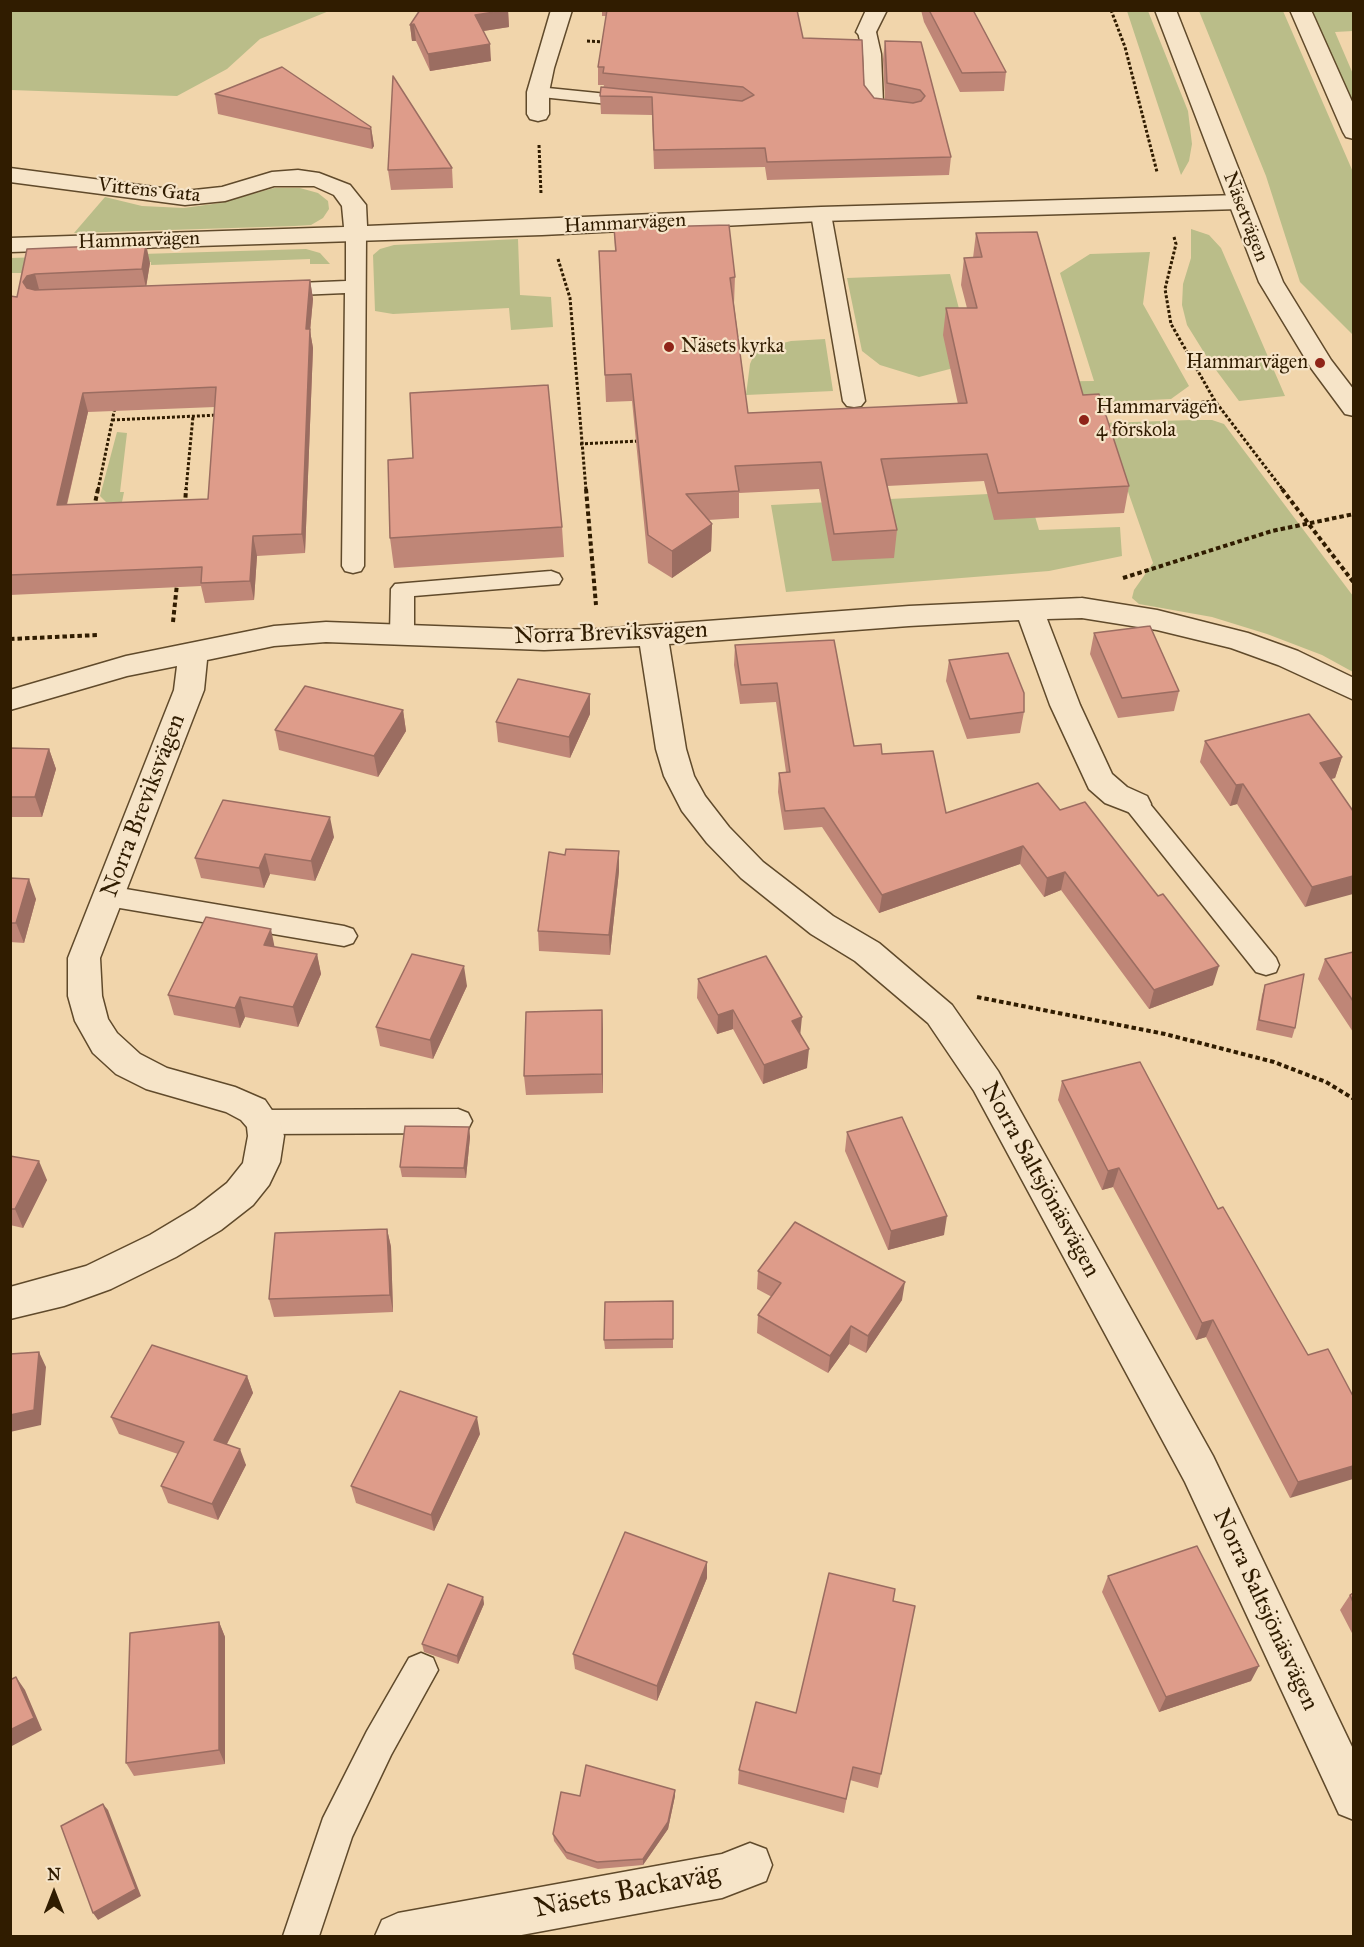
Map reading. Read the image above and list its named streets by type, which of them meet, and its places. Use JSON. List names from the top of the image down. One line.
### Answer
{"streets":{"street":["Vittens Gata","Näsetvägen","Hammarvägen","Norra Breviksvägen","Norra Saltsjönäsvägen","Näsets Backaväg"]},"crossings":[["Vittens Gata","Hammarvägen"],["Näsetvägen","Hammarvägen"],["Norra Breviksvägen","Norra Saltsjönäsvägen"]],"places":["Näsets kyrka","Hammarvägen","Hammarvägen 4 förskola"],"north":"top"}
